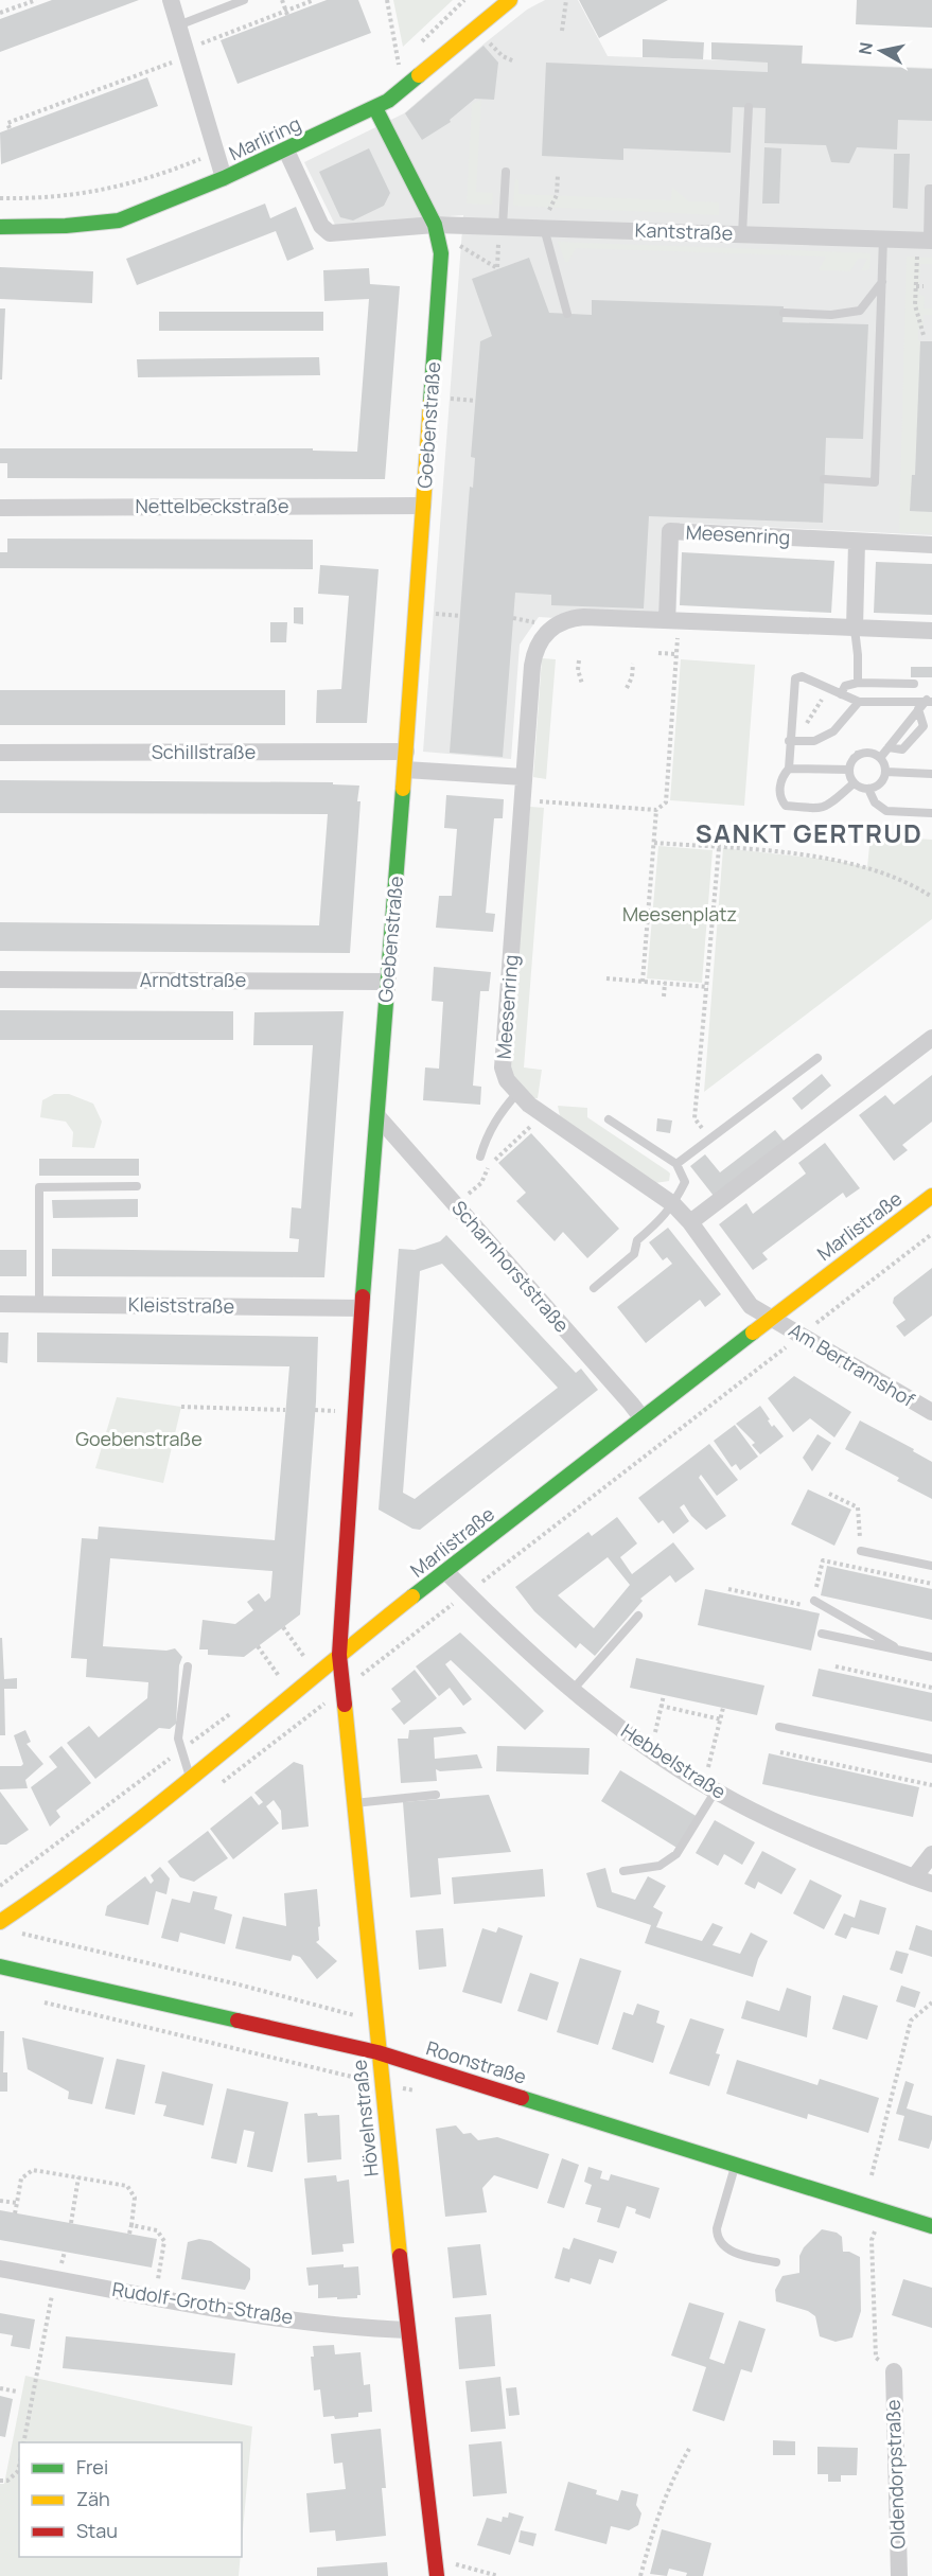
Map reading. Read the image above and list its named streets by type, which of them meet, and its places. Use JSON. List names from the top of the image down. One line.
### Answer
{"streets":{"street":["Marliring","Kantstraße","Goebenstraße","Nettelbeckstraße","Meesenring","Schillstraße","Arndtstraße","Marlistraße","Scharnhorststraße","Kleiststraße","Am Bertramshof","Hebbelstraße","Roonstraße","Hövelnstraße","Rudolf-Groth-Straße","Oldendorpstraße"]},"crossings":[["Marliring","Goebenstraße"],["Kantstraße","Goebenstraße"],["Goebenstraße","Nettelbeckstraße"],["Goebenstraße","Schillstraße"],["Goebenstraße","Arndtstraße"],["Goebenstraße","Marlistraße"],["Goebenstraße","Scharnhorststraße"],["Goebenstraße","Kleiststraße"],["Goebenstraße","Hövelnstraße"],["Meesenring","Marlistraße"],["Meesenring","Am Bertramshof"],["Marlistraße","Scharnhorststraße"],["Marlistraße","Am Bertramshof"],["Marlistraße","Hebbelstraße"],["Marlistraße","Hövelnstraße"],["Roonstraße","Hövelnstraße"],["Hövelnstraße","Rudolf-Groth-Straße"]],"districts":["SANKT GERTRUD"],"parks":["Meesenplatz","Goebenstraße"],"legend":["Frei","Zäh","Stau"],"north":"left"}
